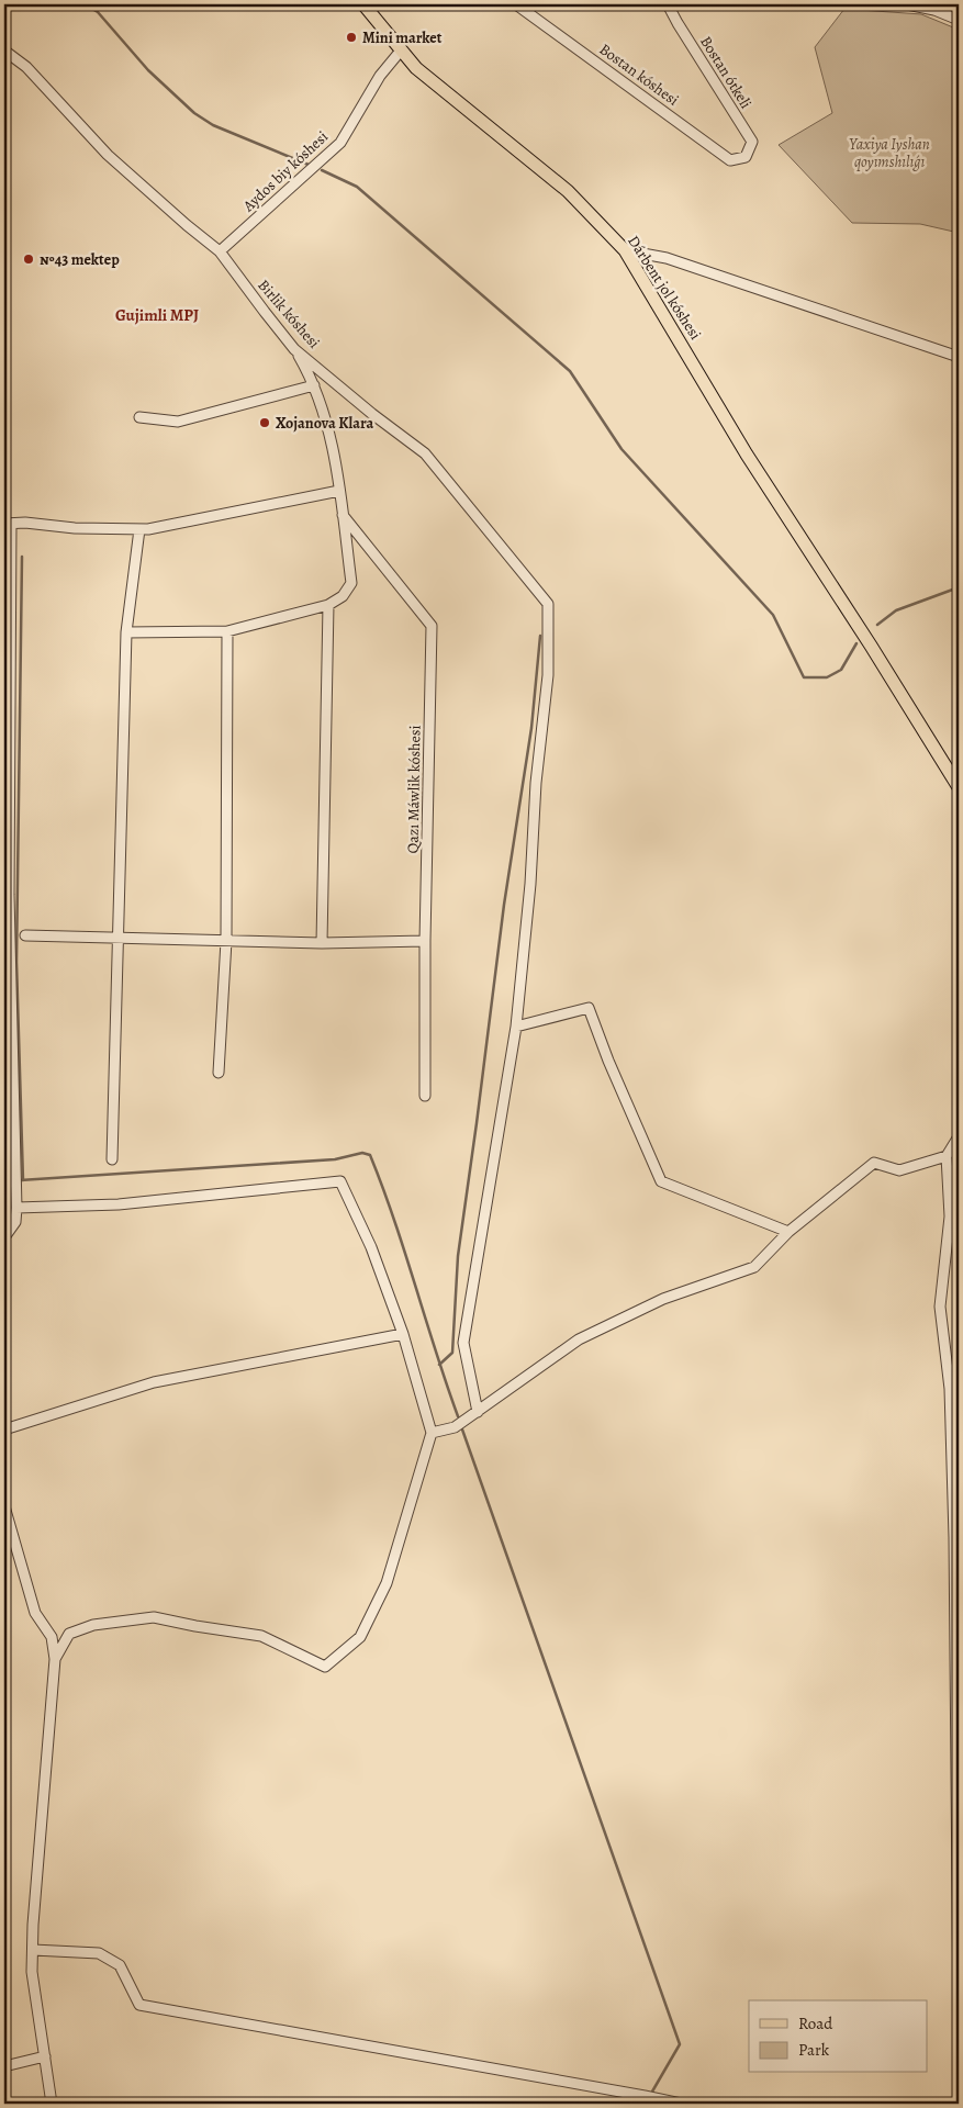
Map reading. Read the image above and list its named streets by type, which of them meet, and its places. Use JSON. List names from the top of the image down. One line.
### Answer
{"streets":{"main road":["Dárbent jol kóshesi"],"street":["Bostan ótkeli","Bostan kóshesi","Aydos biy kóshesi","Birlik kóshesi","Qazı Máwlik kóshesi"]},"crossings":[["Bostan ótkeli","Bostan kóshesi"],["Aydos biy kóshesi","Dárbent jol kóshesi"],["Aydos biy kóshesi","Birlik kóshesi"]],"districts":["Gujimli MPJ"],"parks":["Yaxiya Iyshan qoyımshılıǵı"],"places":["Mini market","№43 mektep","Xojanova Klara"],"legend":["Road","Park"]}
